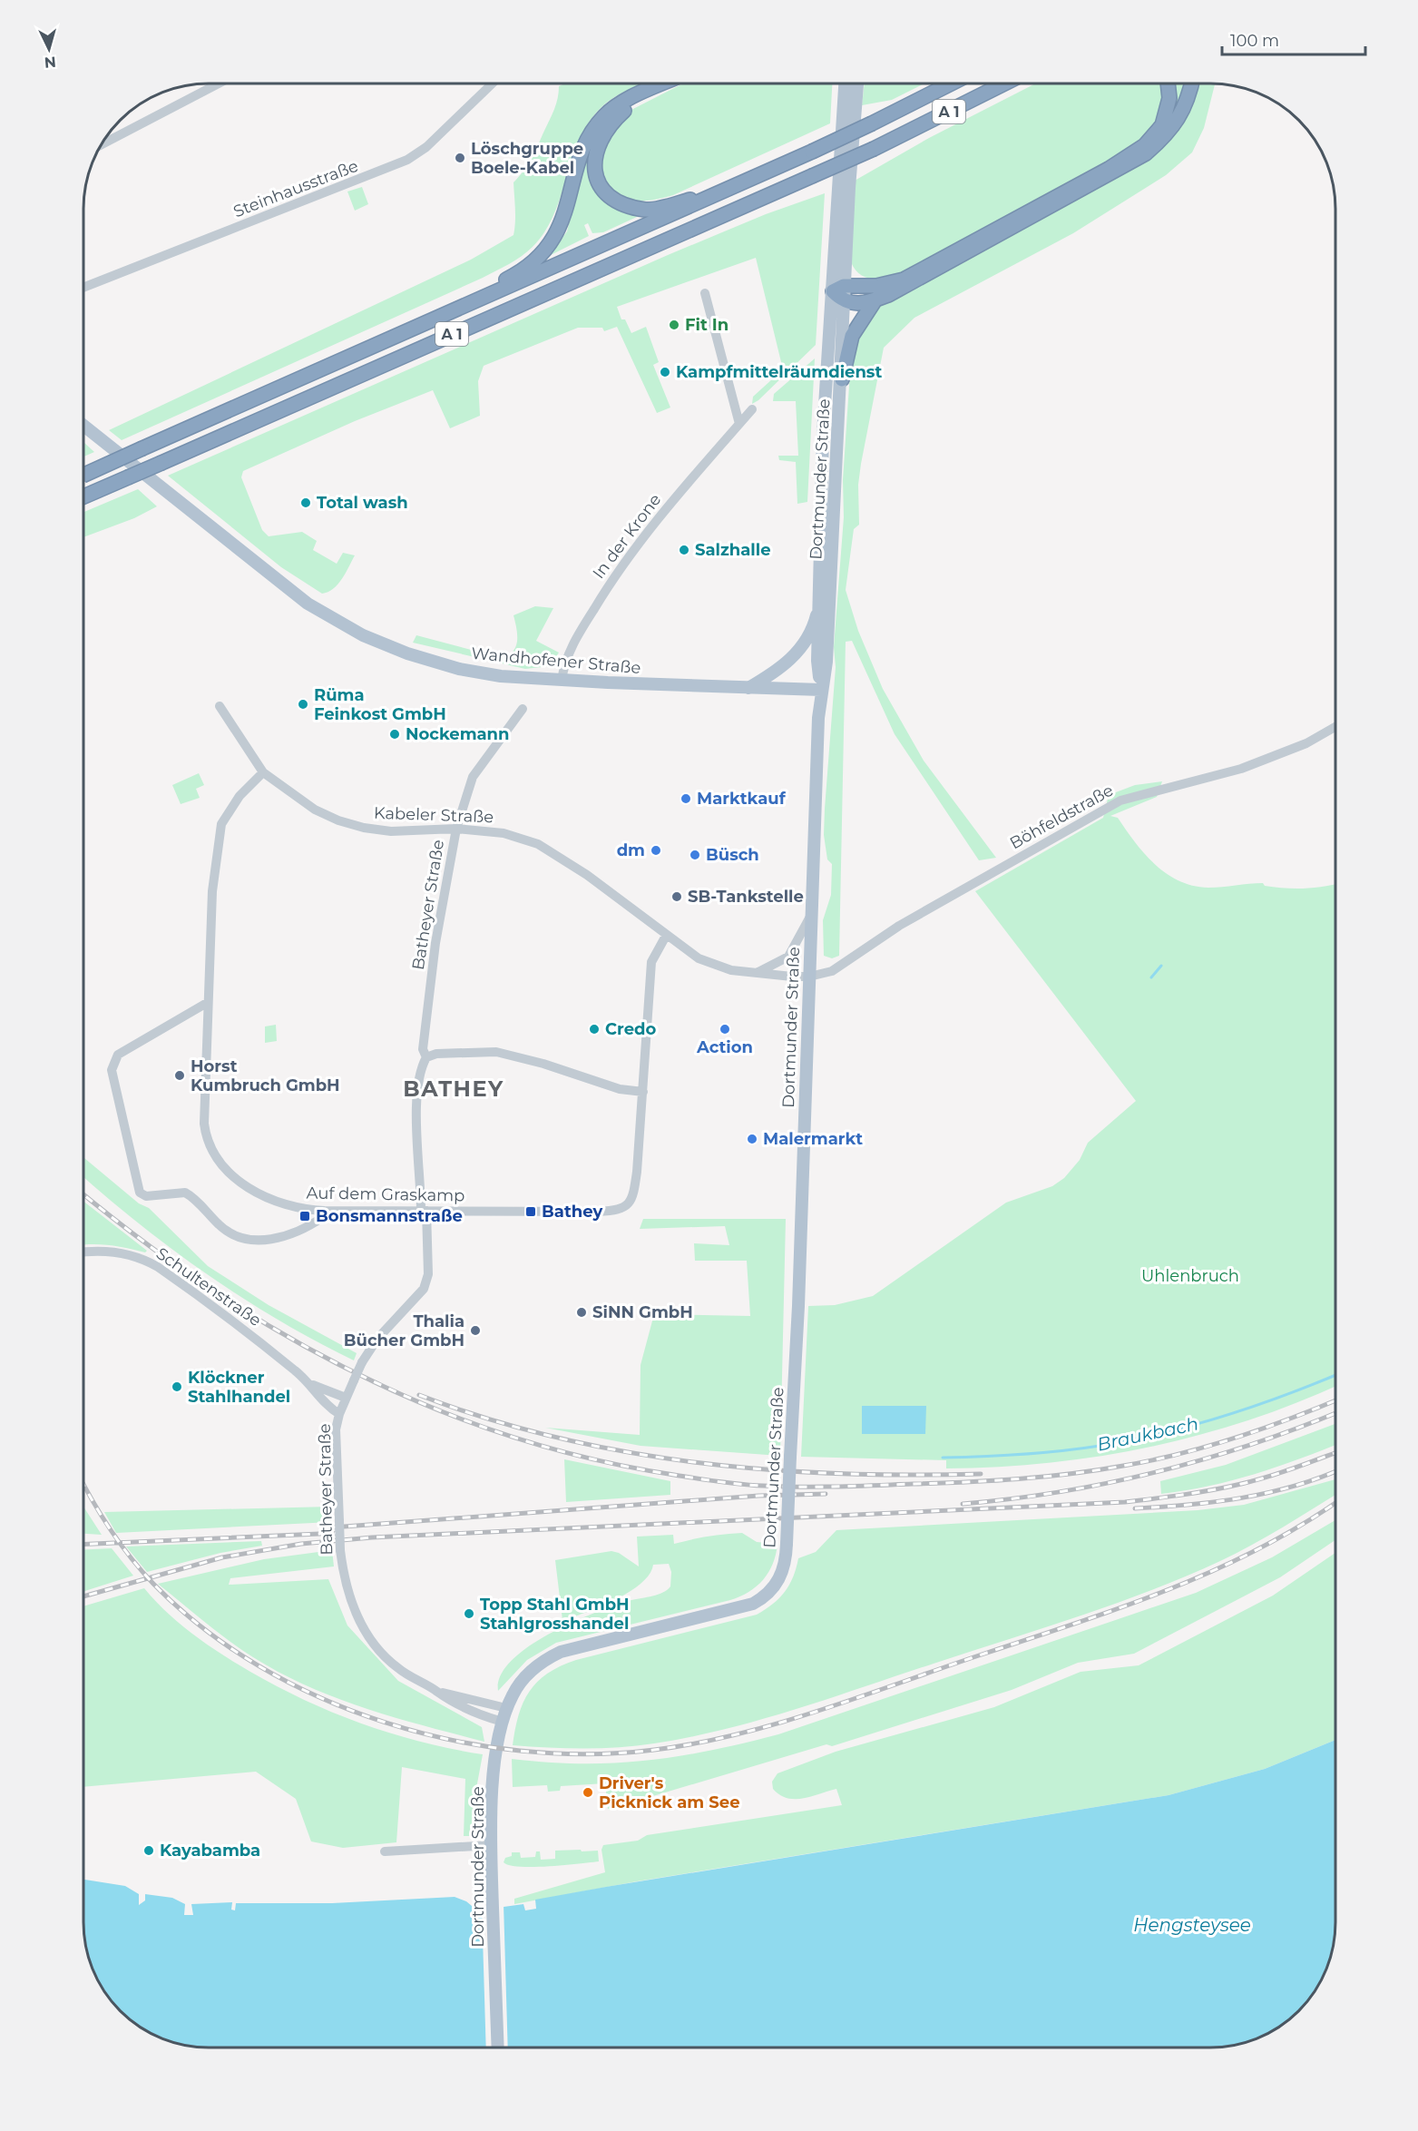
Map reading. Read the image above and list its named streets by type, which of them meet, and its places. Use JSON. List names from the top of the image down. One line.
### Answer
{"streets":{"highway":["A 1"],"main road":["Dortmunder Straße","Wandhofener Straße"],"street":["Steinhausstraße","In der Krone","Kabeler Straße","Böhfeldstraße","Batheyer Straße","Auf dem Graskamp","Schultenstraße"]},"crossings":[["Dortmunder Straße","Wandhofener Straße"],["Dortmunder Straße","Kabeler Straße"],["Dortmunder Straße","Böhfeldstraße"],["Dortmunder Straße","Batheyer Straße"],["In der Krone","Wandhofener Straße"],["Kabeler Straße","Böhfeldstraße"],["Kabeler Straße","Batheyer Straße"],["Kabeler Straße","Auf dem Graskamp"],["Batheyer Straße","Auf dem Graskamp"],["Batheyer Straße","Schultenstraße"]],"districts":["BATHEY"],"water":["Braukbach","Hengsteysee"],"parks":["Uhlenbruch"],"places":{"other":["Löschgruppe Boele-Kabel","Fit In","Kampfmittelräumdienst","Total wash","Salzhalle","Rüma Feinkost GmbH","Nockemann","Marktkauf","dm","Büsch","SB-Tankstelle","Credo","Action","Horst Kumbruch GmbH","Malermarkt","SiNN GmbH","Thalia Bücher GmbH","Klöckner Stahlhandel","Topp Stahl GmbH Stahlgrosshandel","Driver's Picknick am See","Kayabamba"],"transit":["Bathey","Bonsmannstraße"]},"scale_bar":"100 m","north":"bottom"}
